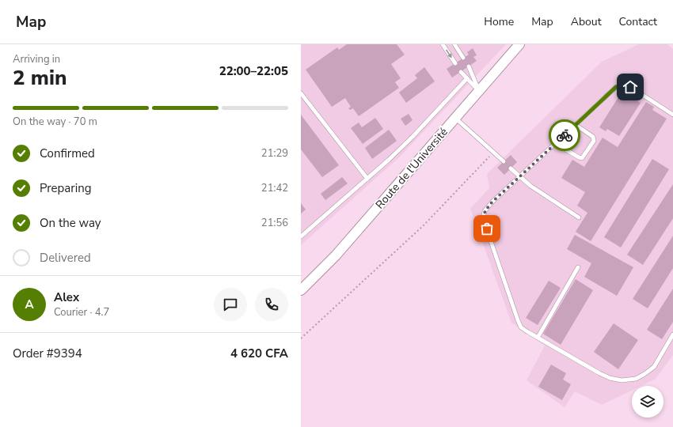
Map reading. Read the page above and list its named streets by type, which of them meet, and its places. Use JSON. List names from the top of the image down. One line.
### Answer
{"streets":{"street":["Route de l'Université"]},"page":{"header":"Map","nav":["Home","Map","About","Contact"],"heading":["2 min","Arriving in","22:00–22:05"],"panel":["Alex","Courier · 4.7","Order #9394","4 620 CFA"],"bar":"On the way · 70 m","list":[["Confirmed","21:29"],["Preparing","21:42"],["On the way","21:56"],"Delivered"],"round":"A"}}
